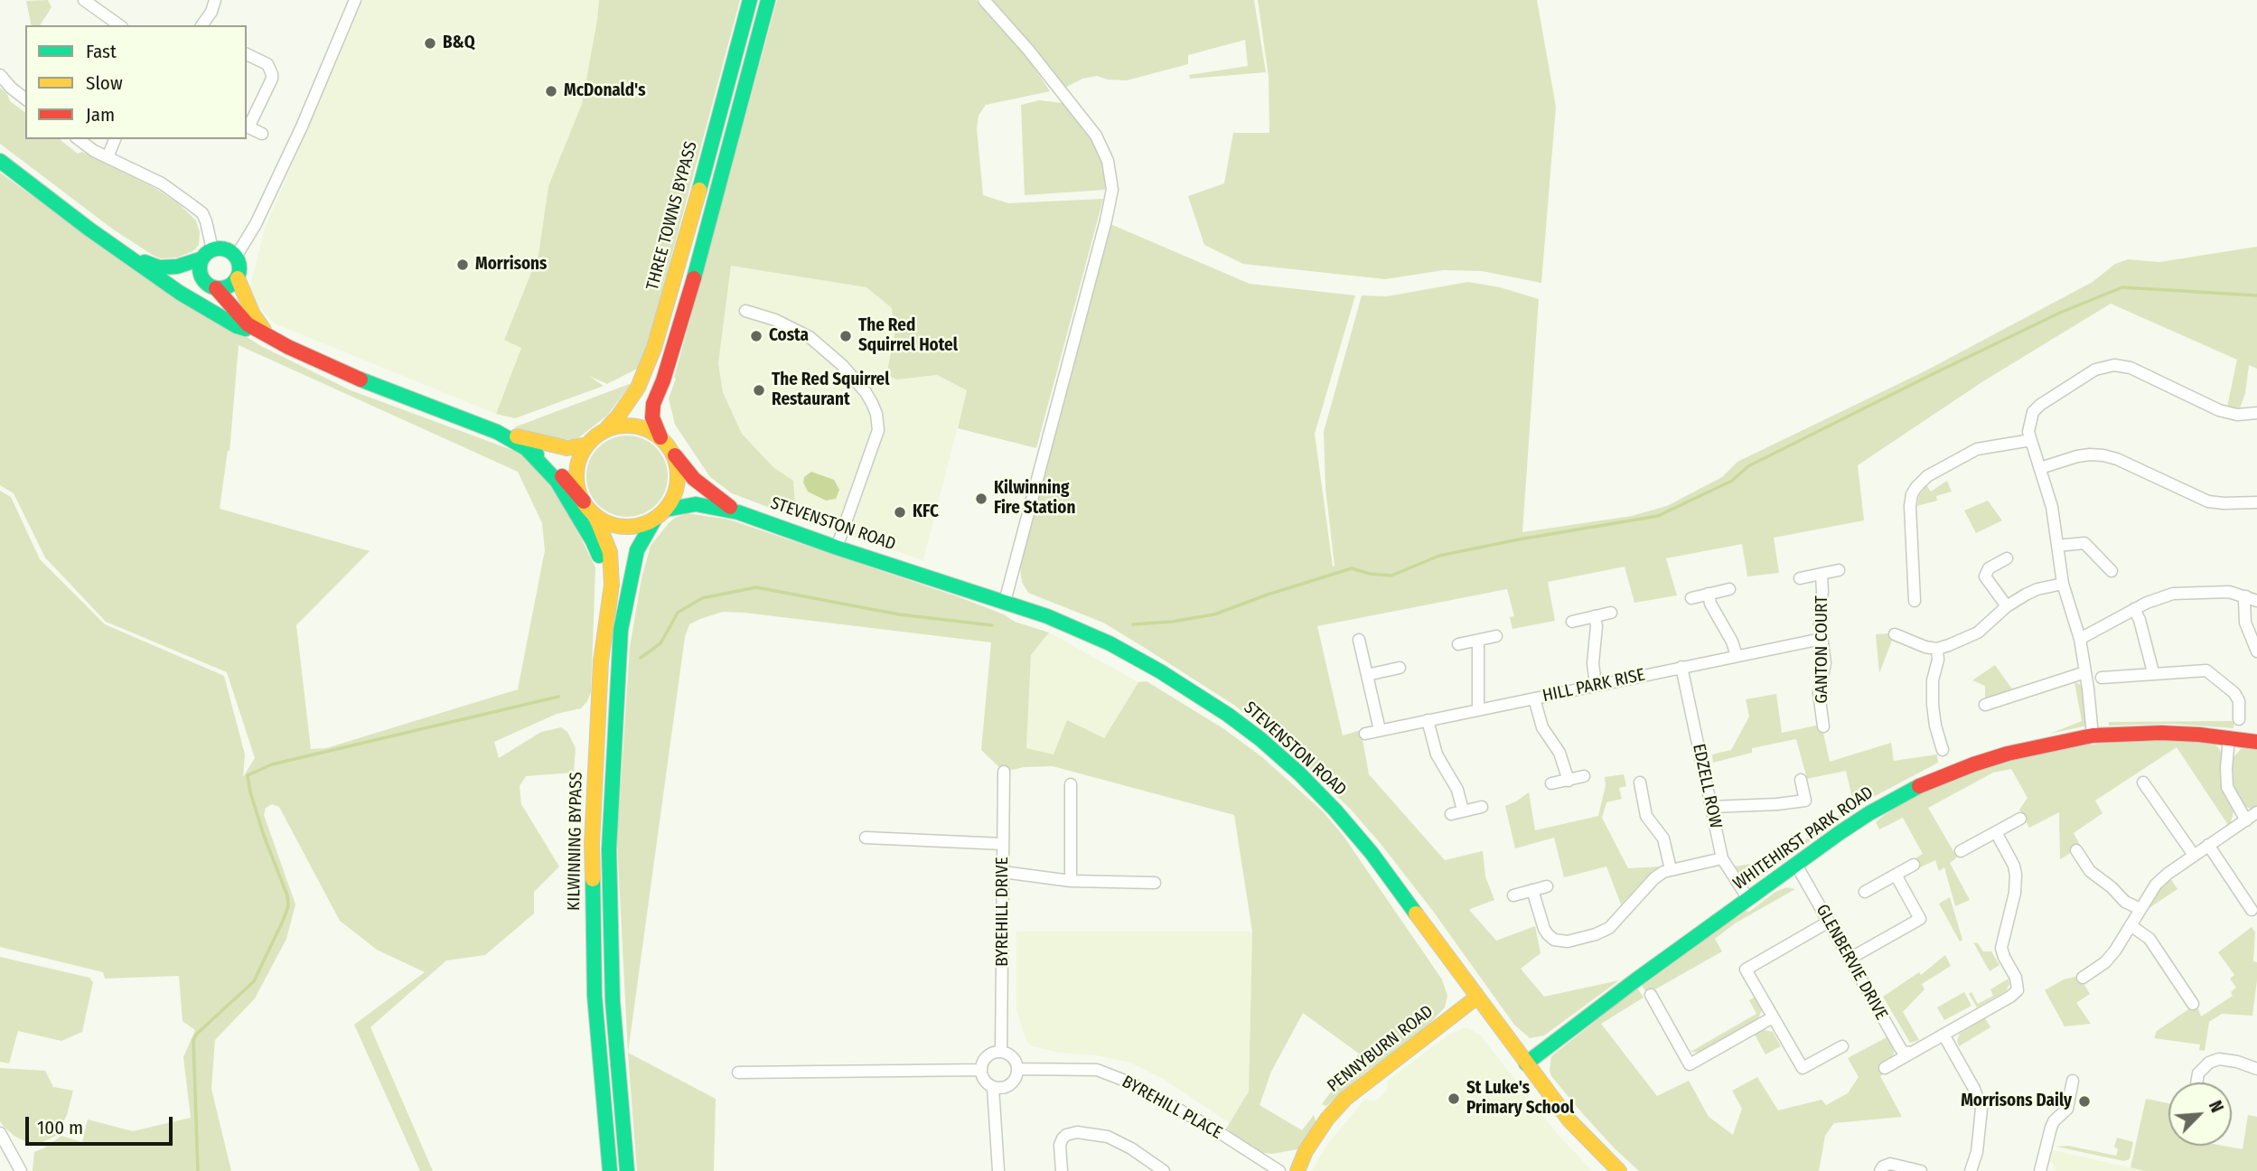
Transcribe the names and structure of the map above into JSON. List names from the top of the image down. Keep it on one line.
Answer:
{"streets":{"main road":["THREE TOWNS BYPASS","STEVENSTON ROAD","WHITEHIRST PARK ROAD","KILWINNING BYPASS","PENNYBURN ROAD"],"street":["GANTON COURT","HILL PARK RISE","EDZELL ROW","BYREHILL DRIVE","GLENBERVIE DRIVE","BYREHILL PLACE"]},"crossings":[["THREE TOWNS BYPASS","KILWINNING BYPASS"],["STEVENSTON ROAD","WHITEHIRST PARK ROAD"],["STEVENSTON ROAD","PENNYBURN ROAD"],["GANTON COURT","HILL PARK RISE"],["HILL PARK RISE","EDZELL ROW"],["EDZELL ROW","WHITEHIRST PARK ROAD"],["WHITEHIRST PARK ROAD","GLENBERVIE DRIVE"],["BYREHILL DRIVE","BYREHILL PLACE"]],"places":["B&Q","McDonald's","Morrisons","Costa","The Red Squirrel Hotel","The Red Squirrel Restaurant","Kilwinning Fire Station","KFC","St Luke's Primary School","Morrisons Daily"],"legend":["Fast","Slow","Jam"],"scale_bar":"100 m","north":"top right"}
